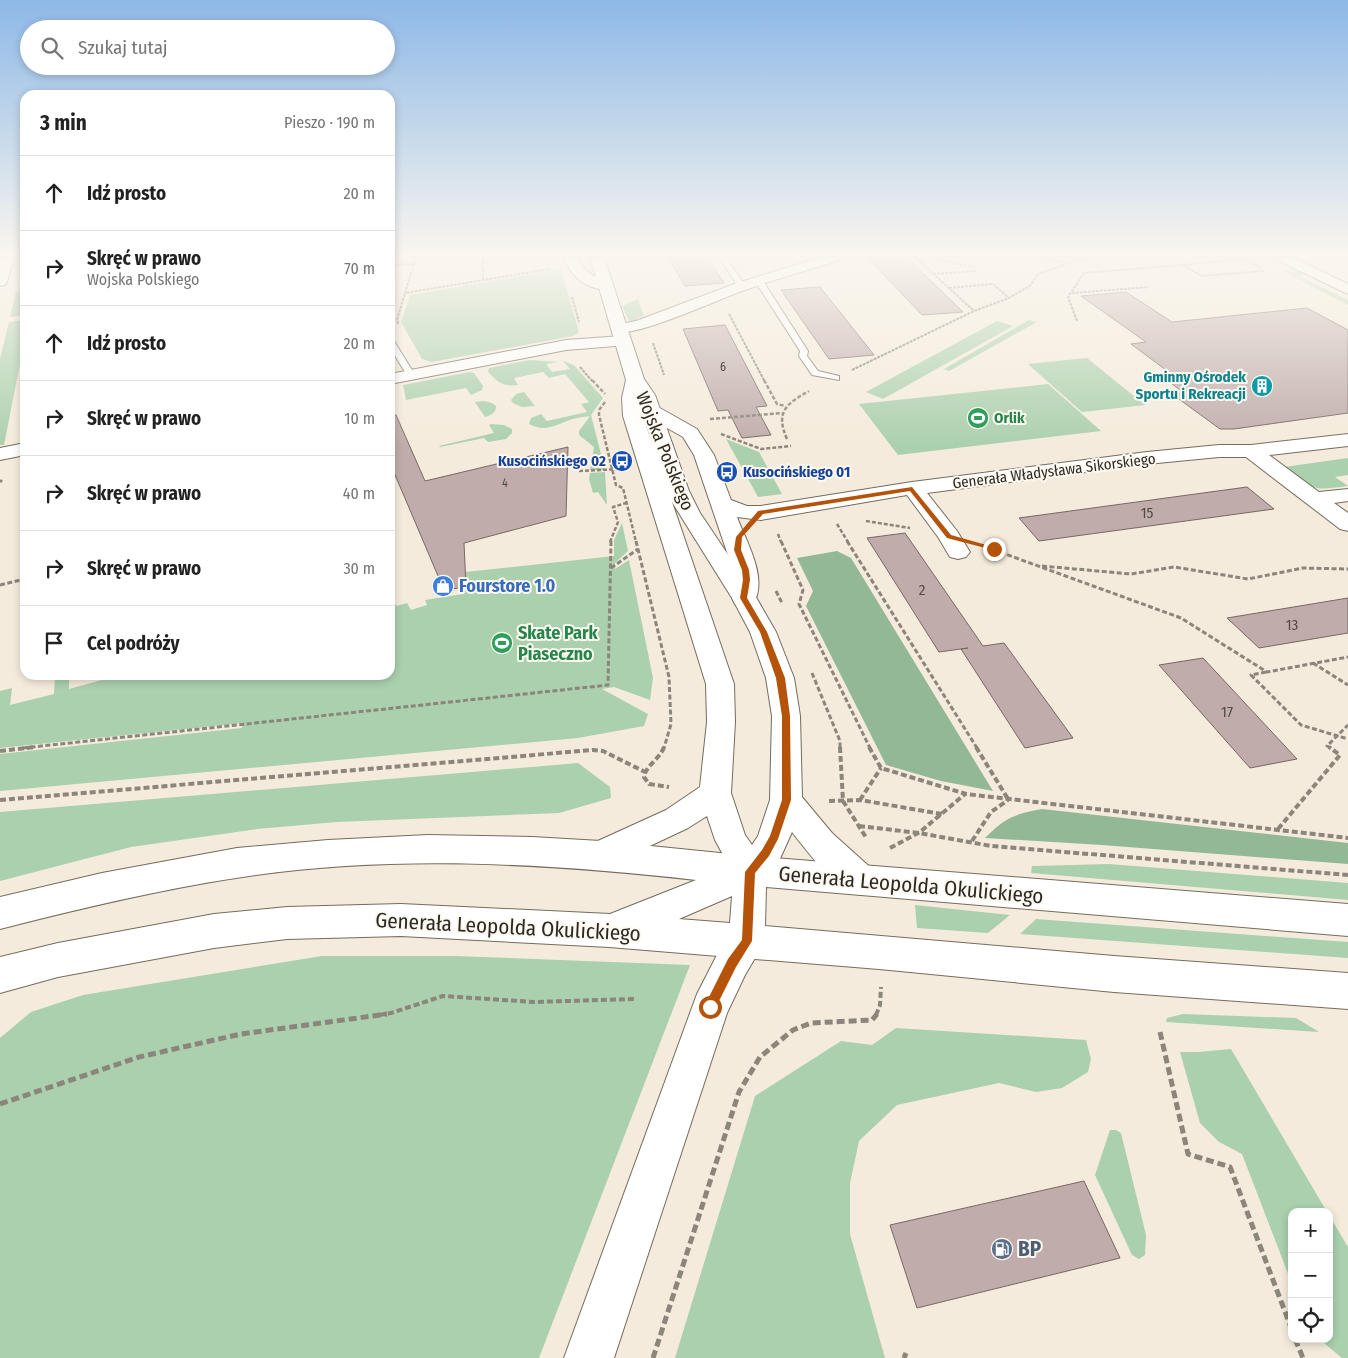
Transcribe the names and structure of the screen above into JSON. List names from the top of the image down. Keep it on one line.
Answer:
{"streets":{"street":["Wojska Polskiego","Generała Władysława Sikorskiego","Generała Leopolda Okulickiego"]},"crossings":[["Wojska Polskiego","Generała Leopolda Okulickiego"]],"places":{"building":["Gminny Ośrodek Sportu i Rekreacji"],"sports":["Orlik","Skate Park Piaseczno"],"bus stop":["Kusocińskiego 02","Kusocińskiego 01"],"shop":["Fourstore 1.0"],"fuel station":["BP"]},"house_numbers":["6","4","15","2","13","17"],"page":{"search":"Szukaj tutaj","heading":["3 min","Pieszo · 190 m"],"list":[["Idź prosto","20 m"],["Skręć w prawo","Wojska Polskiego","70 m"],["Idź prosto","20 m"],["Skręć w prawo","10 m"],["Skręć w prawo","40 m"],["Skręć w prawo","30 m"],"Cel podróży"],"map_buttons":["+","−"]}}
